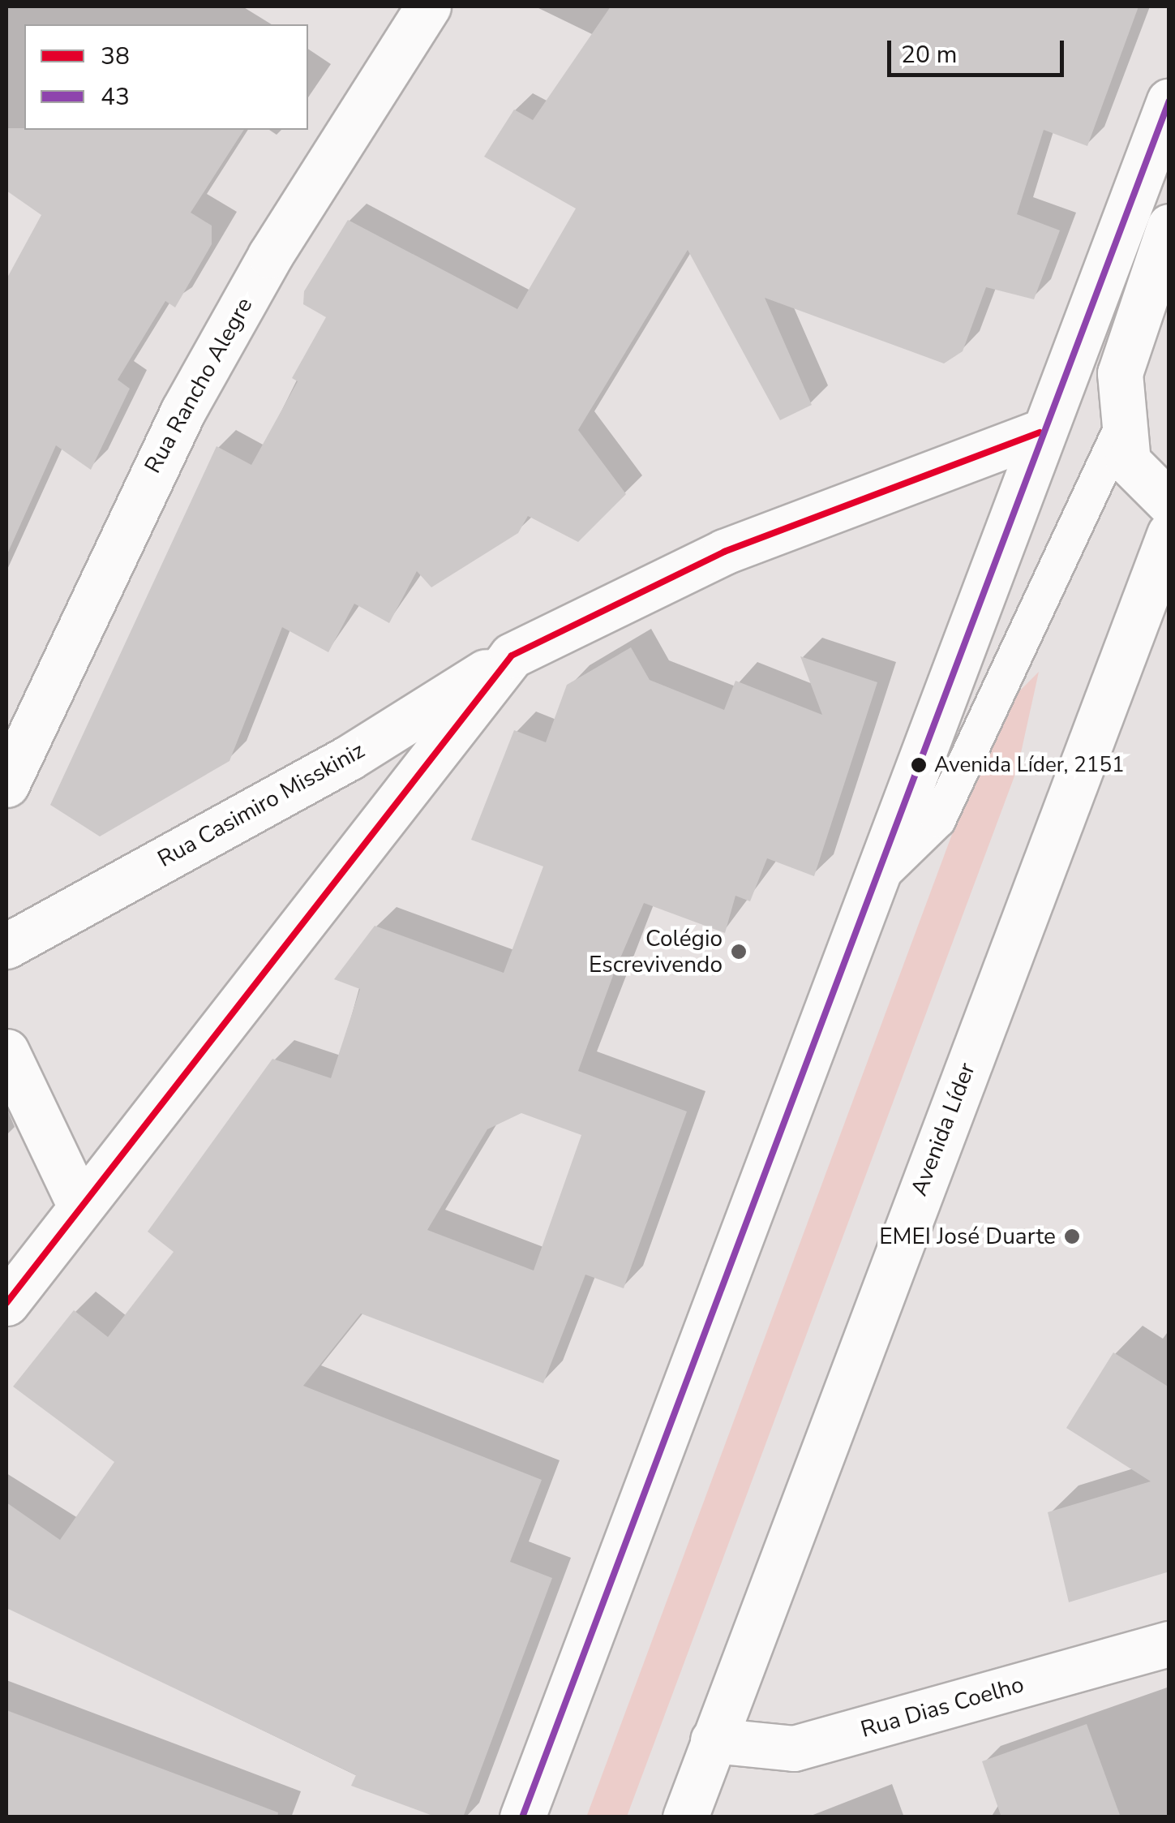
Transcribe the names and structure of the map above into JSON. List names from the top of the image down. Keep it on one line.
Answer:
{"streets":{"main road":["Rua Rancho Alegre","Rua Casimiro Misskiniz","Avenida Líder","Rua Dias Coelho"]},"crossings":[["Avenida Líder","Rua Dias Coelho"]],"places":["Avenida Líder, 2151","Colégio Escrevivendo","EMEI José Duarte"],"lines":["transit line 43","transit line 38"],"legend":["38","43"],"scale_bar":"20 m"}
